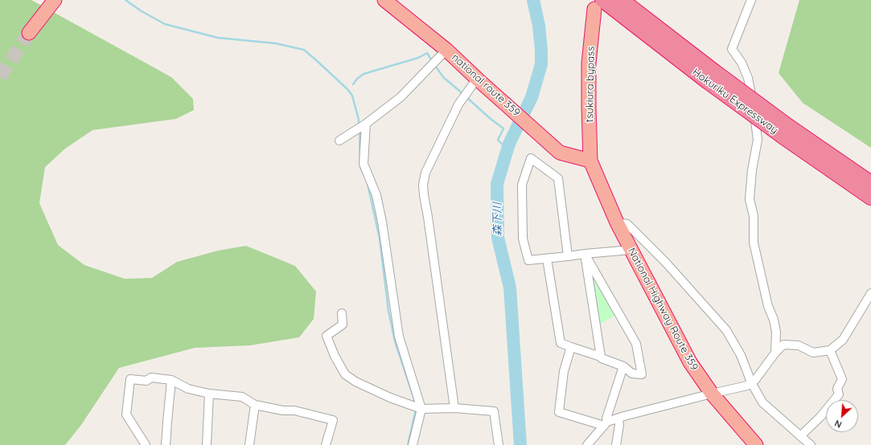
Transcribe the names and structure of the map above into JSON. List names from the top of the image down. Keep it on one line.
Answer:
{"streets":{"highway":["tsukiura bypass","national route 359","Hokuriku Expressway","National Highway Route 359"]},"crossings":[["tsukiura bypass","national route 359"],["tsukiura bypass","Hokuriku Expressway"],["tsukiura bypass","National Highway Route 359"],["national route 359","National Highway Route 359"]],"water":["森下川"],"north":"bottom left"}
